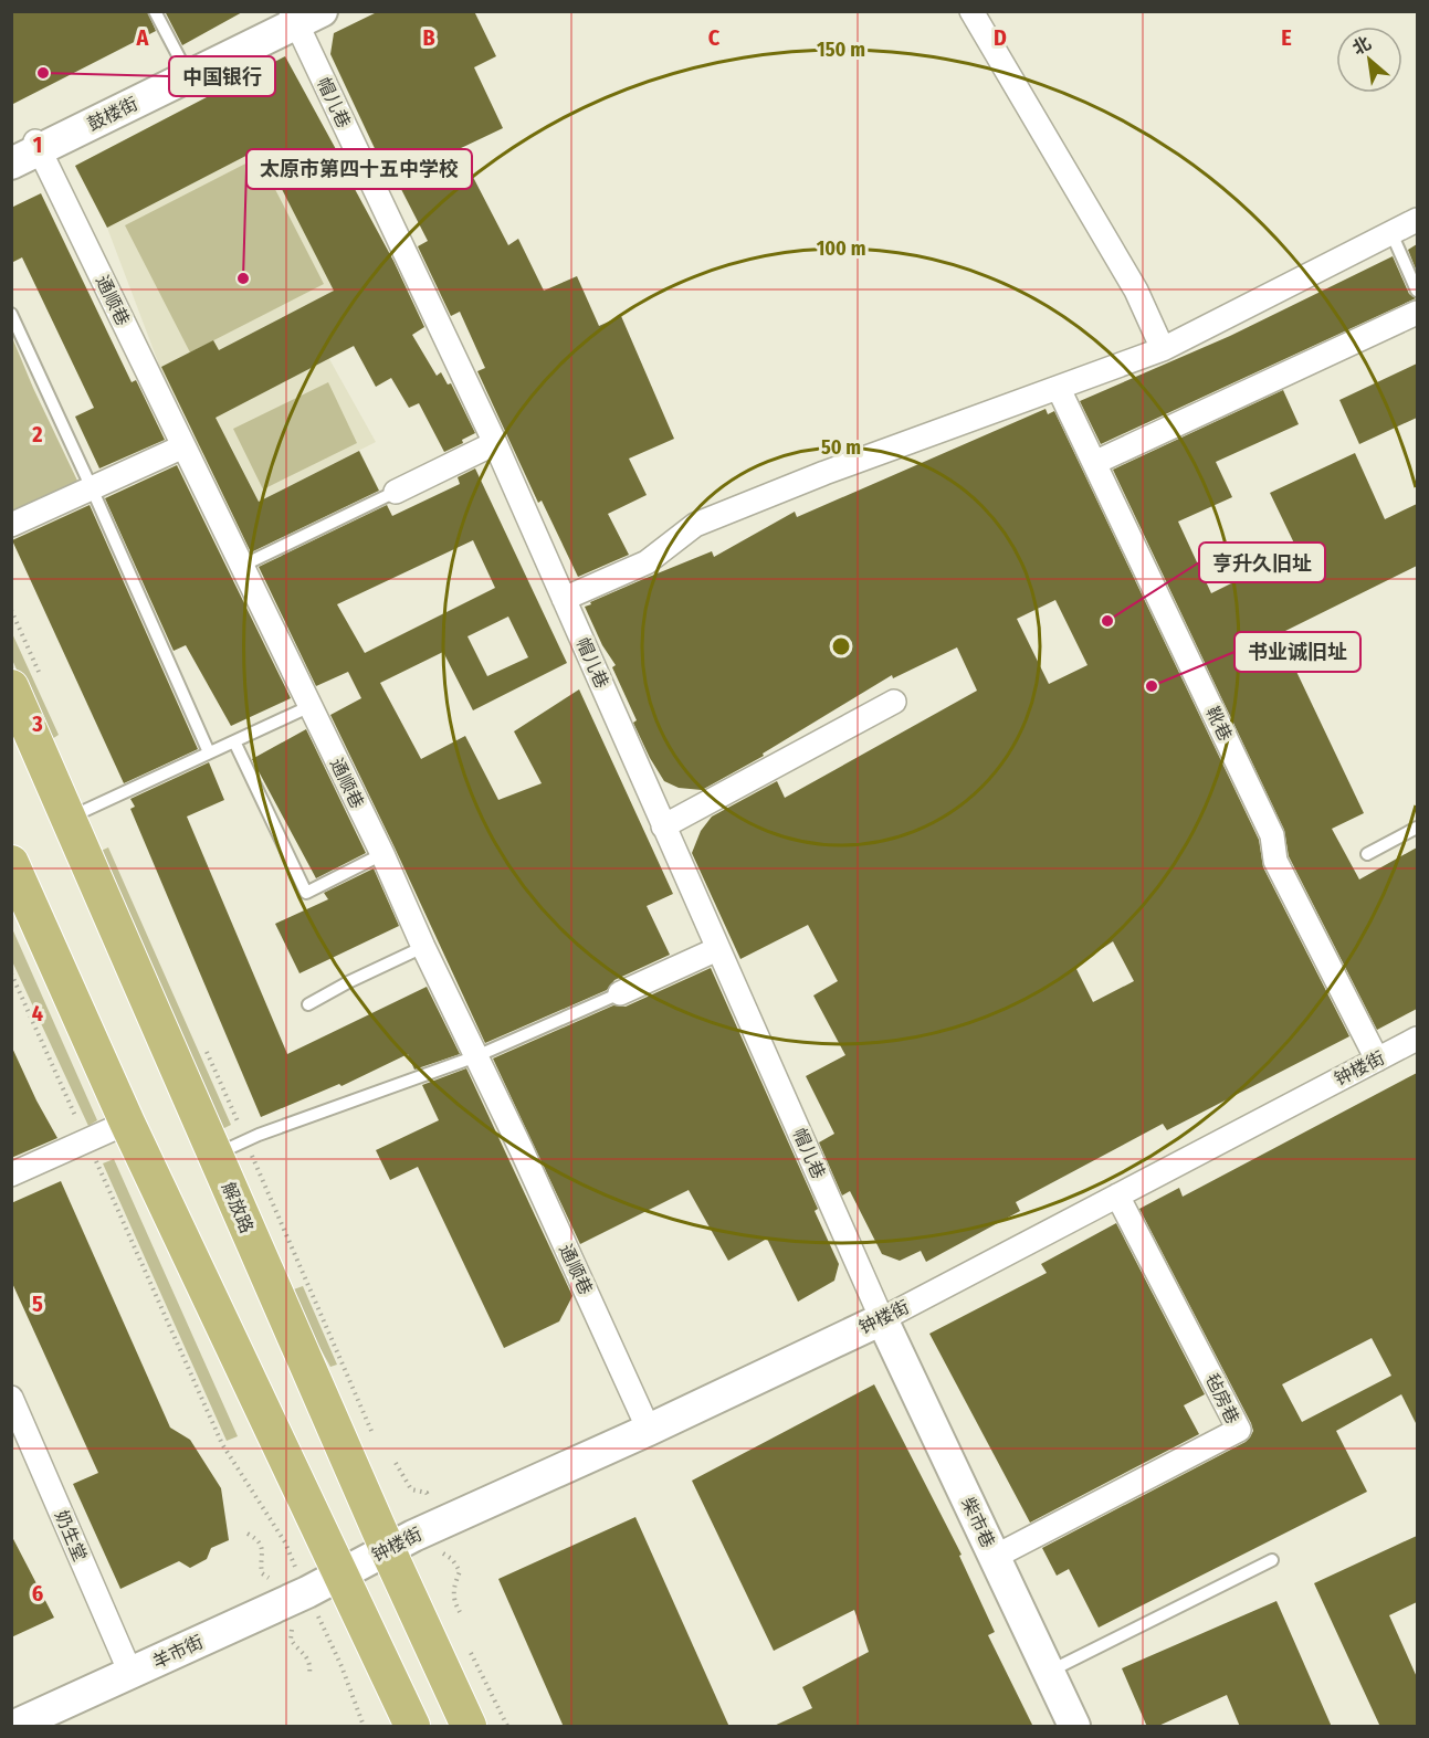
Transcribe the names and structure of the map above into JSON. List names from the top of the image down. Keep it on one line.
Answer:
{"streets":{"main road":["解放路"],"street":["帽儿巷","鼓楼街","通顺巷","靴巷","钟楼街","毡房巷","柴市巷","奶生堂","羊市街"]},"crossings":[["帽儿巷","鼓楼街"],["帽儿巷","钟楼街"],["帽儿巷","柴市巷"],["鼓楼街","通顺巷"],["通顺巷","钟楼街"],["靴巷","钟楼街"],["钟楼街","解放路"],["钟楼街","毡房巷"],["钟楼街","柴市巷"],["钟楼街","羊市街"],["毡房巷","柴市巷"],["奶生堂","羊市街"]],"places":["中国银行","太原市第四十五中学校","亨升久旧址","书业诚旧址"],"north":"top left","grid":{"columns":["A","B","C","D","E"],"rows":["1","2","3","4","5","6"]},"rings":["150 m","100 m","50 m"]}
